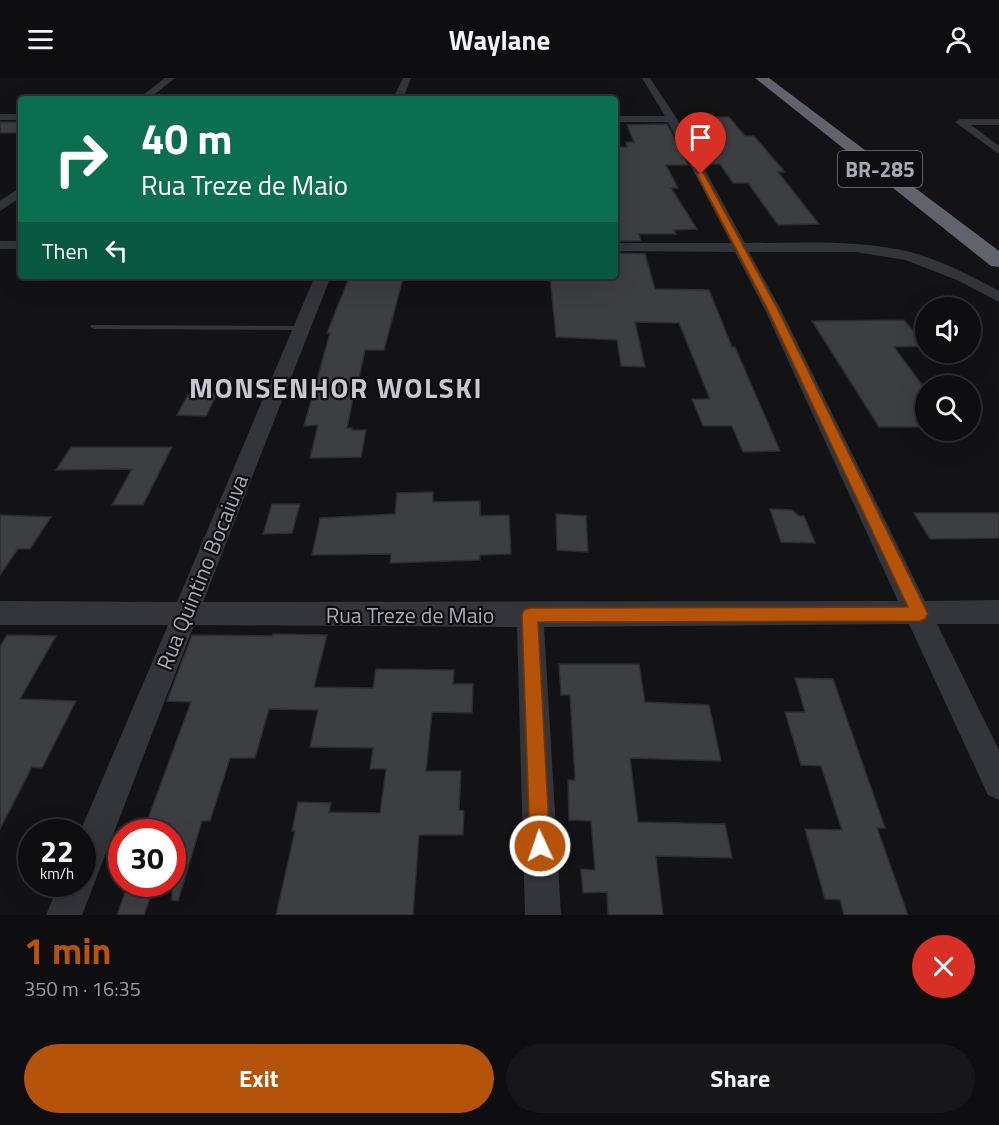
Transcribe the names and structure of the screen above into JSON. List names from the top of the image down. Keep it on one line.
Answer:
{"streets":{"highway":["BR-285"],"street":["Rua Quintino Bocaiuva","Rua Treze de Maio"]},"crossings":[["Rua Quintino Bocaiuva","Rua Treze de Maio"]],"districts":["MONSENHOR WOLSKI"],"page":{"header":"Waylane","turn":["40 m","Rua Treze de Maio"],"then":"Then","speed":"22 km/h","limit":"30","heading":["1 min","350 m · 16:35"],"buttons":["Exit","Share"]}}
